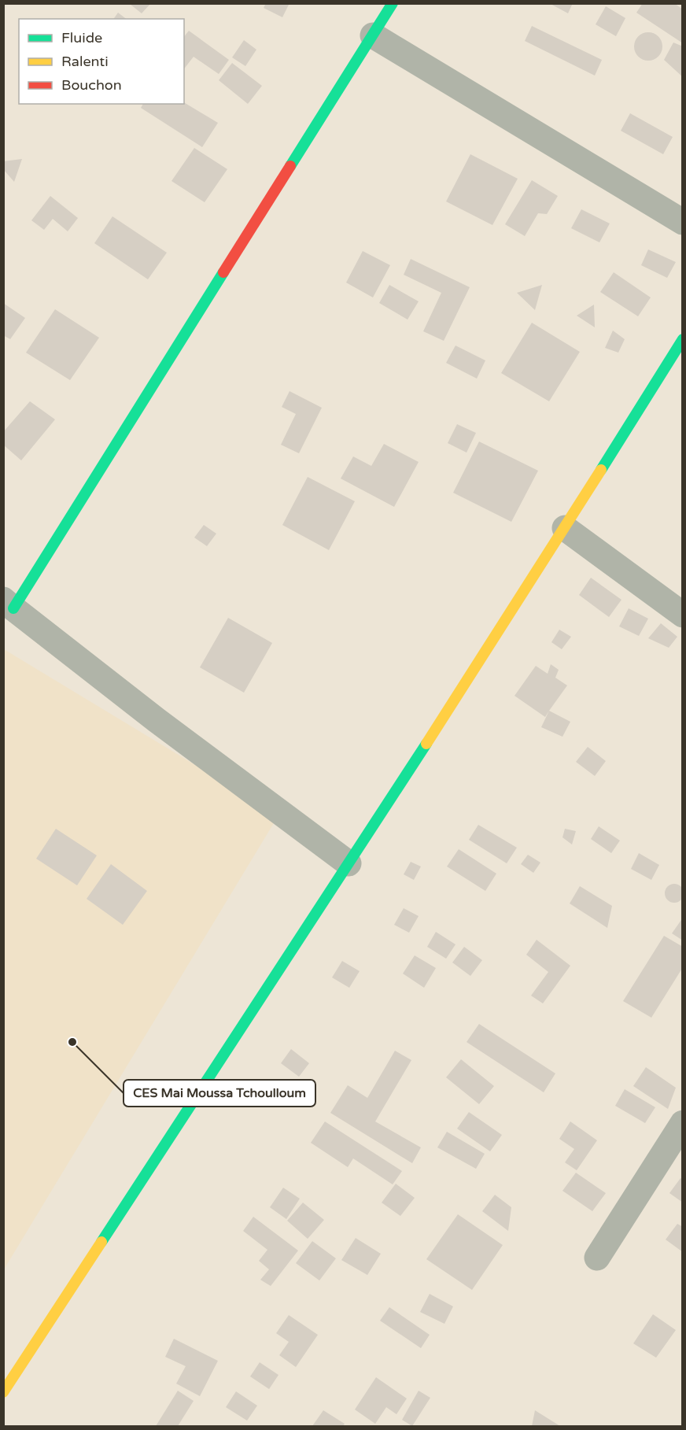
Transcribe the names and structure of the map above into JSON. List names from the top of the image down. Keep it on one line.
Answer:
{"places":["CES Mai Moussa Tchoulloum"],"legend":["Fluide","Ralenti","Bouchon"]}
